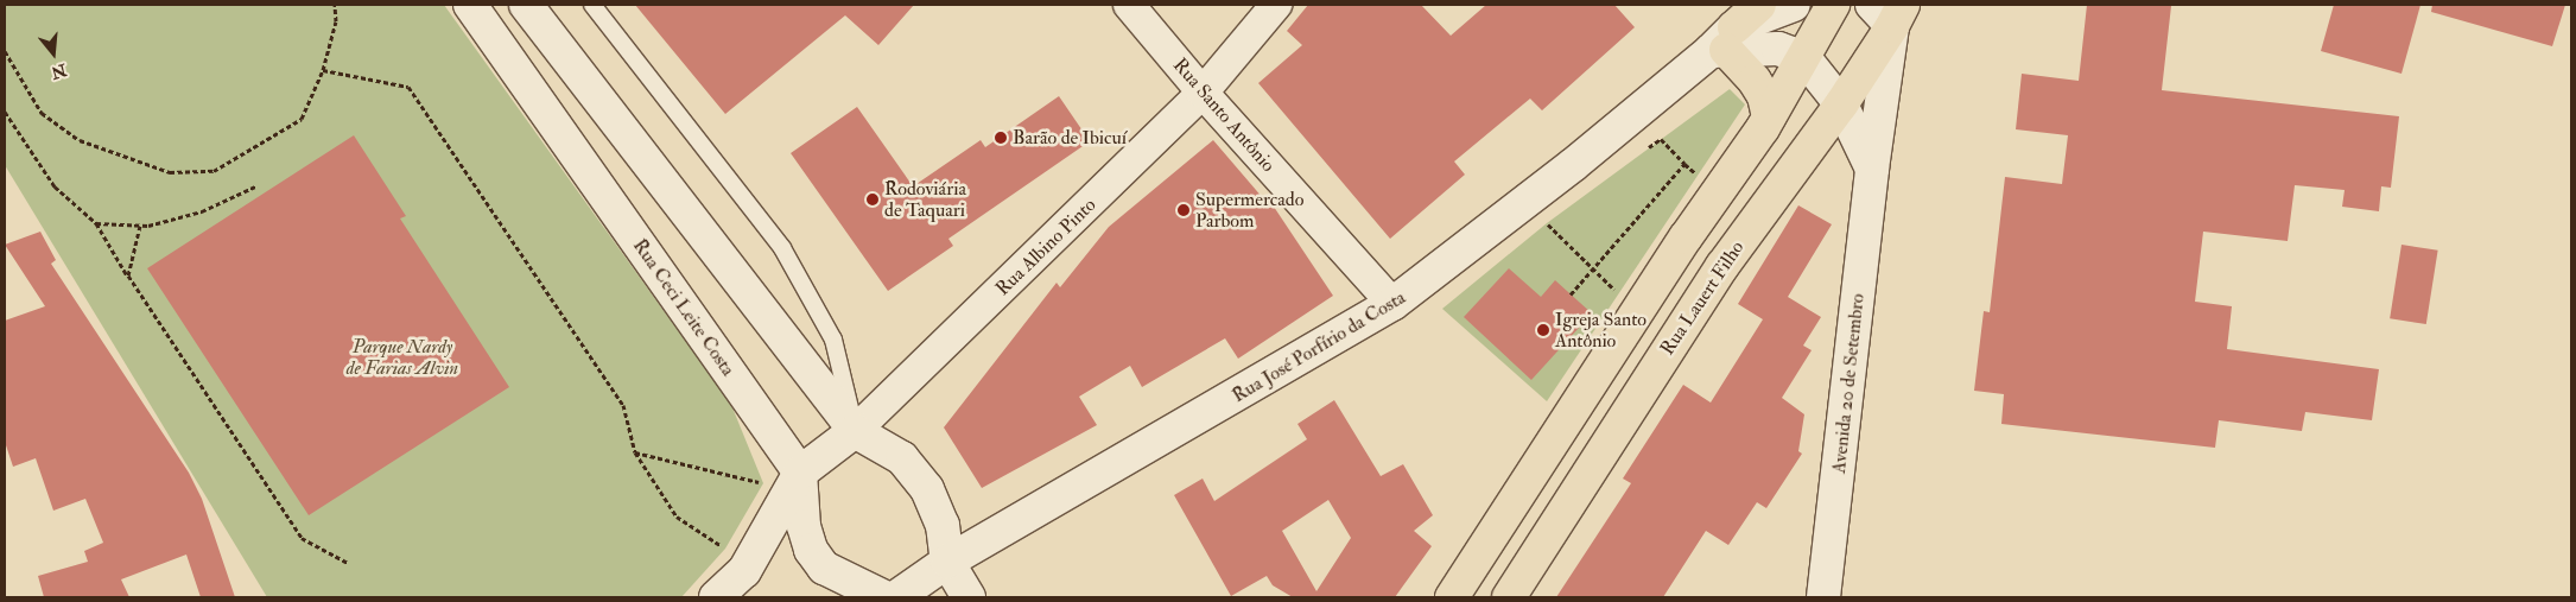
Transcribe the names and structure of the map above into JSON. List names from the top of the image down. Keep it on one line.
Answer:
{"streets":{"main road":["Rua Lauert Filho"],"street":["Rua Santo Antônio","Rua Albino Pinto","Rua Ceci Leite Costa","Rua José Porfírio da Costa","Avenida 20 de Setembro"]},"crossings":[["Rua Santo Antônio","Rua Albino Pinto"],["Rua Santo Antônio","Rua José Porfírio da Costa"],["Rua Albino Pinto","Rua Ceci Leite Costa"],["Rua Lauert Filho","Avenida 20 de Setembro"]],"parks":["Parque Nardy de Farias Alvin"],"places":["Barão de Ibicuí","Rodoviária de Taquari","Supermercado Parbom","Igreja Santo Antônio"],"north":"bottom"}
